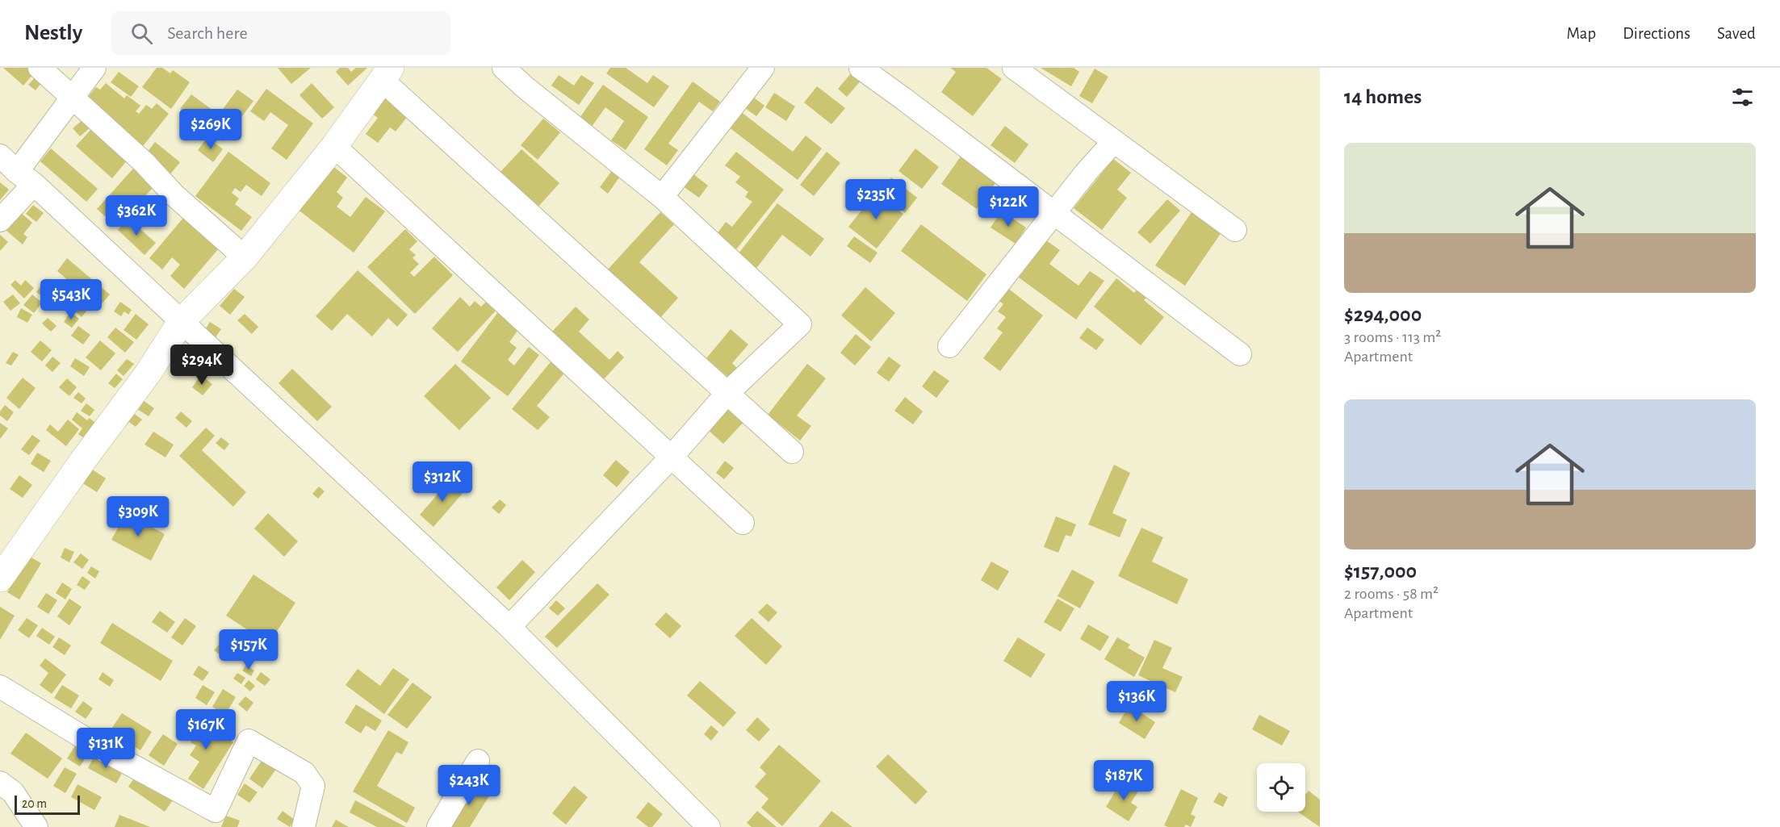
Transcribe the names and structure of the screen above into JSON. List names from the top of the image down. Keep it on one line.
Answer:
{"scale_bar":"20 m","page":{"header":"Nestly","search":"Search here","nav":["Map","Directions","Saved"],"heading":"14 homes","price":["$269K","$235K","$122K","$362K","$543K","$294K","$312K","$309K","$157K","$136K","$167K","$131K","$187K","$243K"],"list":[{"name":"$294,000","note":"3 rooms · 113 m² · Apartment"},{"name":"$157,000","note":"2 rooms · 58 m² · Apartment"}],"scale":"20 m"}}
